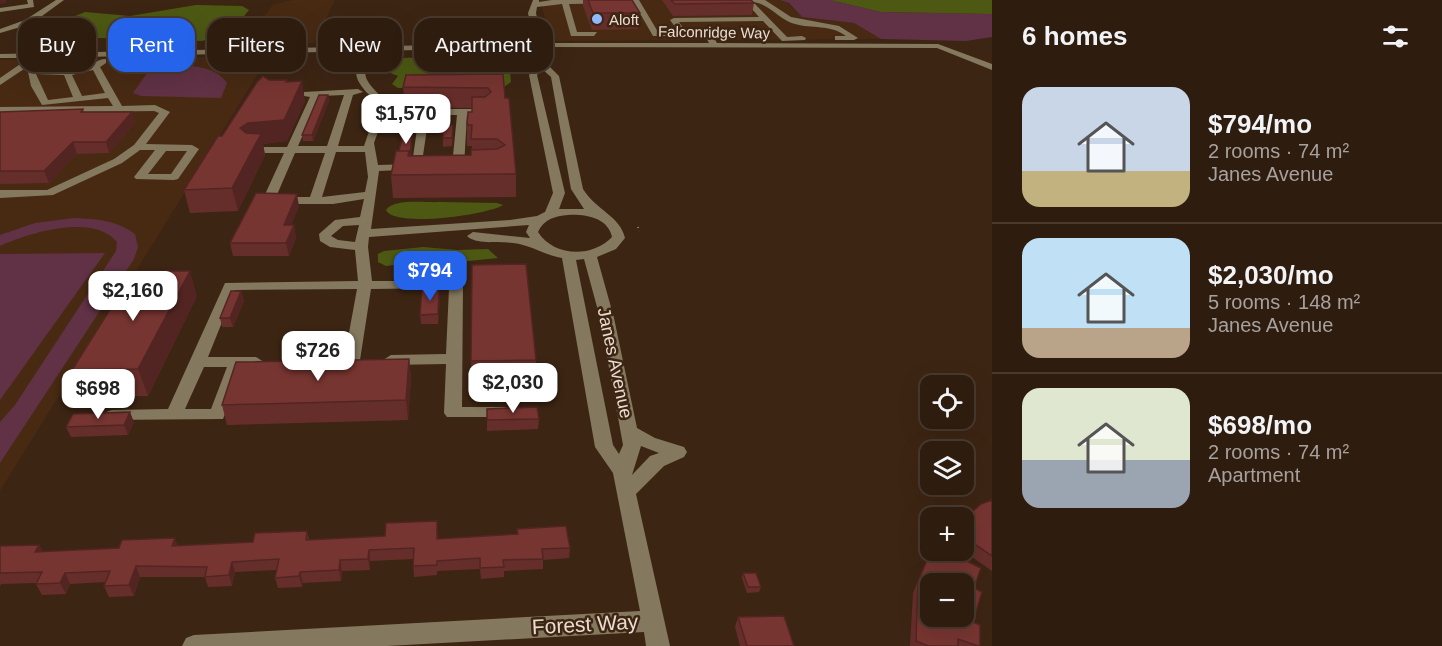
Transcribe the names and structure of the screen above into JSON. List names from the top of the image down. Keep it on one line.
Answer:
{"streets":{"street":["Falconridge Way","Janes Avenue","Forest Way"]},"crossings":[["Janes Avenue","Forest Way"]],"places":["Aloft"],"page":{"heading":"6 homes","chip":["Buy","Rent","Filters","New","Apartment"],"list":[{"name":"$794/mo","note":"2 rooms · 74 m² · Janes Avenue"},{"name":"$2,030/mo","note":"5 rooms · 148 m² · Janes Avenue"},{"name":"$698/mo","note":"2 rooms · 74 m² · Apartment"}],"price":["$1,570","$794","$2,160","$726","$2,030","$698"],"map_buttons":["+","−"]}}
